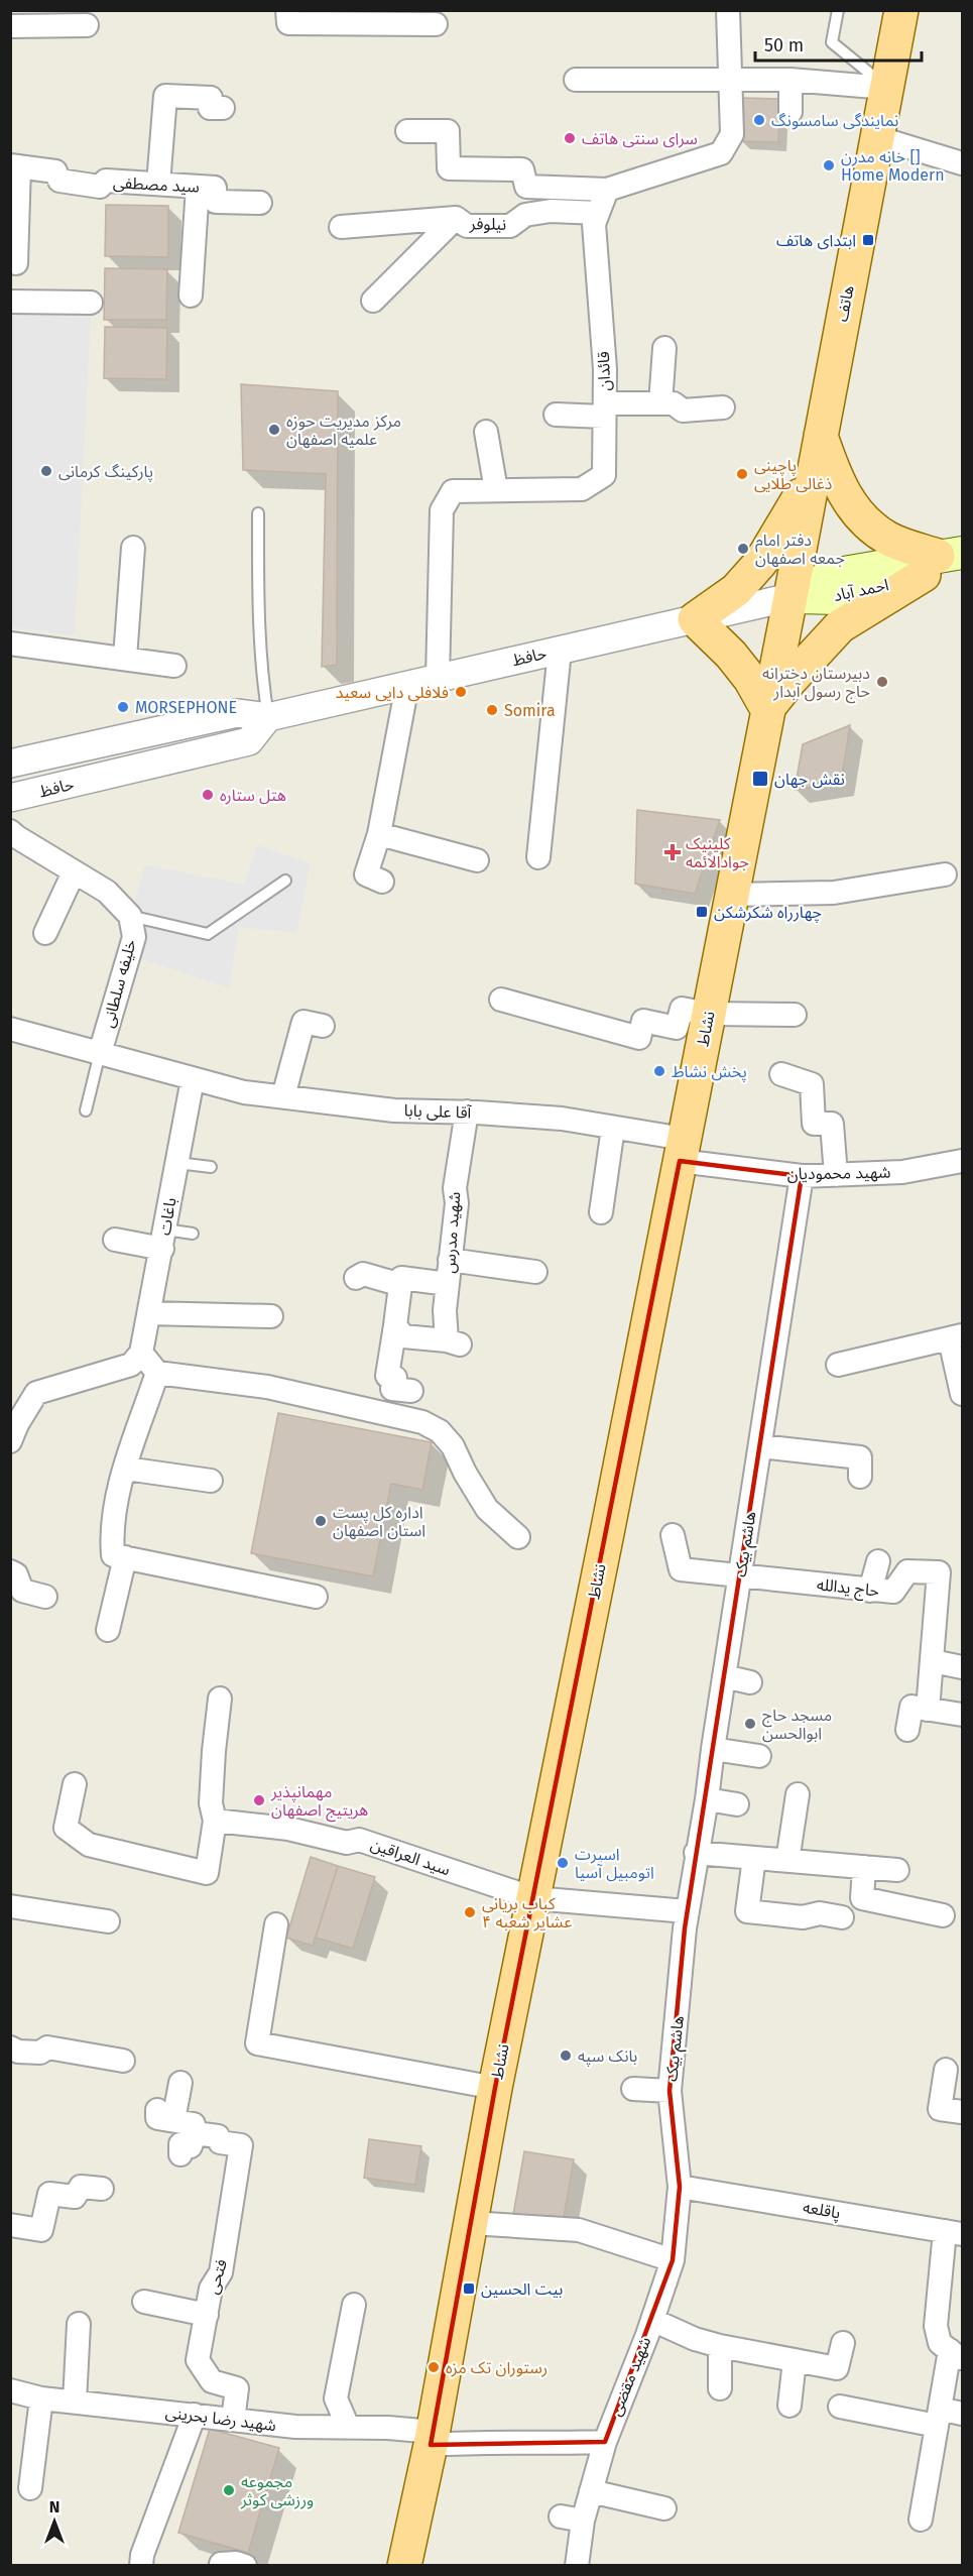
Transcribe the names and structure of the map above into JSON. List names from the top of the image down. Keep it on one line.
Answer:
{"streets":{"main road":["هاتف","احمد آباد","نشاط"],"street":["سید مصطفی","نیلوفر","قائدان","حافظ","خلیفه سلطانی","آقا علی بابا","شهید محمودیان","باغات","شهید مدرس","هاشم بیک","حاج یدالله","سید العراقین","پاقلعه","فتحی","شهید مقضی","شهید رضا بحرینی"]},"crossings":[["نیلوفر","قائدان"],["هاتف","احمد آباد"],["هاتف","حافظ"],["هاتف","نشاط"],["قائدان","حافظ"],["احمد آباد","حافظ"],["احمد آباد","نشاط"],["حافظ","نشاط"],["نشاط","آقا علی بابا"],["نشاط","شهید محمودیان"],["نشاط","سید العراقین"],["نشاط","شهید رضا بحرینی"],["آقا علی بابا","شهید محمودیان"],["آقا علی بابا","باغات"],["آقا علی بابا","شهید مدرس"],["شهید محمودیان","هاشم بیک"],["هاشم بیک","حاج یدالله"],["هاشم بیک","پاقلعه"],["هاشم بیک","شهید مقضی"],["پاقلعه","شهید مقضی"],["فتحی","شهید رضا بحرینی"],["شهید مقضی","شهید رضا بحرینی"]],"places":{"other":["نمایندگی سامسونگ","سرای سنتی هاتف","خانه مدرن [] Home Modern","مرکز مدیریت حوزه علمیه اصفهان","پارکینگ کرمانی","پاچینی ذغالی طلایی","دفتر امام جمعه اصفهان","دبیرستان دخترانه حاج رسول آبدار","فلافلی دایی سعید","MORSEPHONE","Somira","هتل ستاره","پخش نشاط","اداره کل پست استان اصفهان","مسجد حاج ابوالحسن","مهمانپذیر هریتیج اصفهان","اسپرت اتومبیل آسیا","کباب بریانی عشایر شعبه ۴","بانک سپه","رستوران تک مزه","مجموعه ورزشی کوثر"],"transit":["ابتدای هاتف","نقش جهان","چهارراه شکرشکن","بیت الحسین"],"health":["کلینیک جوادالائمه"]},"scale_bar":"50 m","north":"top"}
